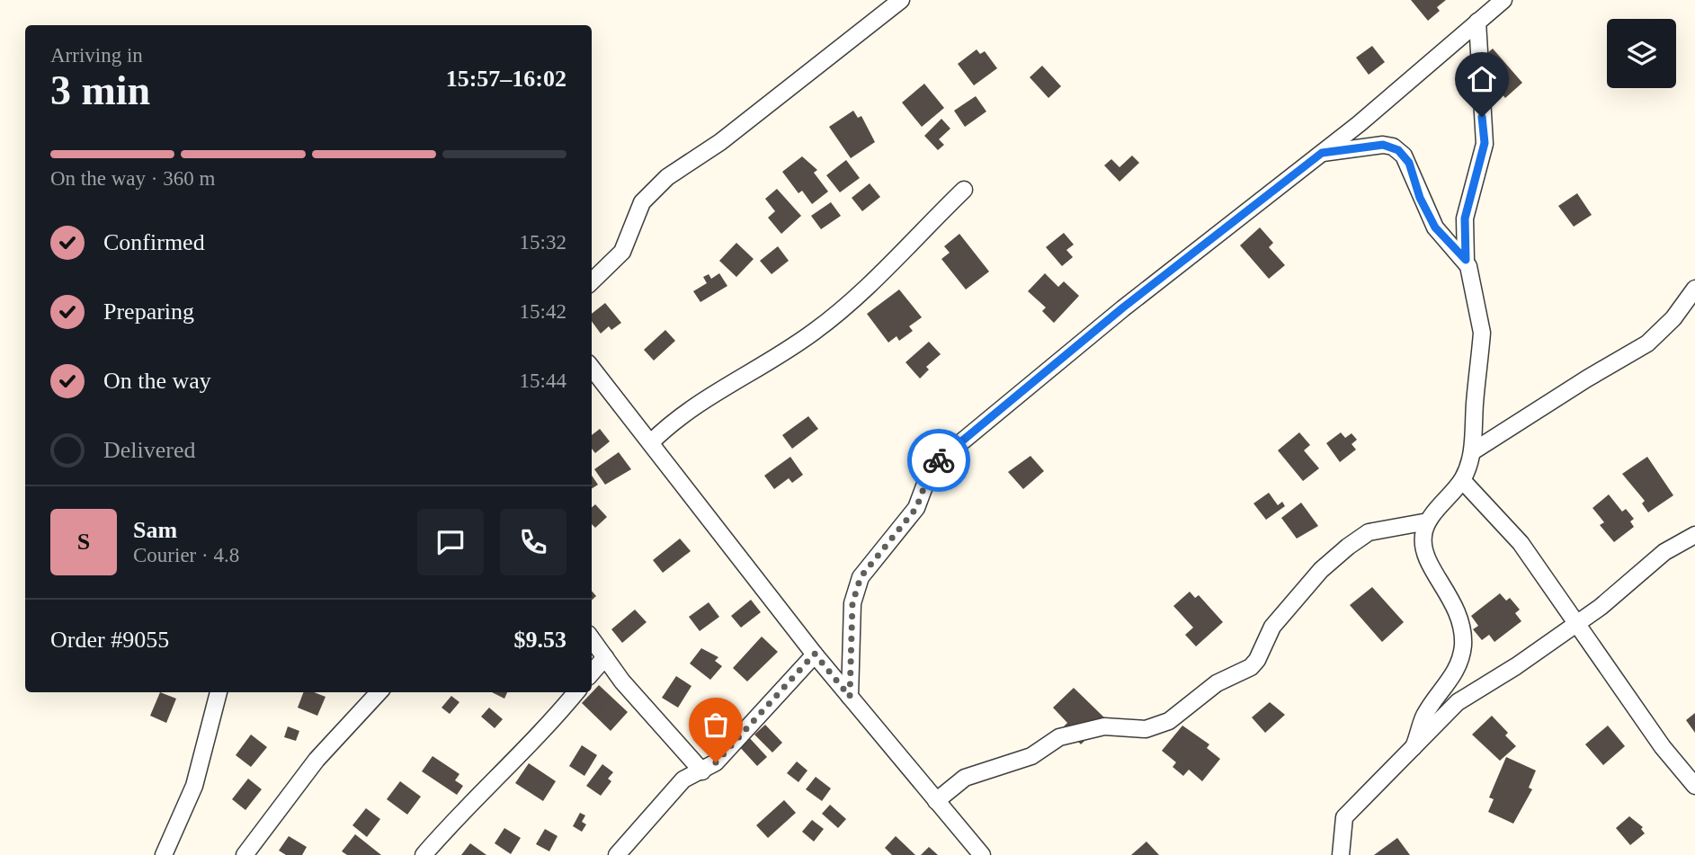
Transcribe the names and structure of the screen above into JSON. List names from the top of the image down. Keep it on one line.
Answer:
{"page":{"heading":["3 min","Arriving in","15:57–16:02"],"panel":["Sam","Courier · 4.8","Order #9055","$9.53"],"bar":"On the way · 360 m","list":[["Confirmed","15:32"],["Preparing","15:42"],["On the way","15:44"],"Delivered"],"round":"S"}}
